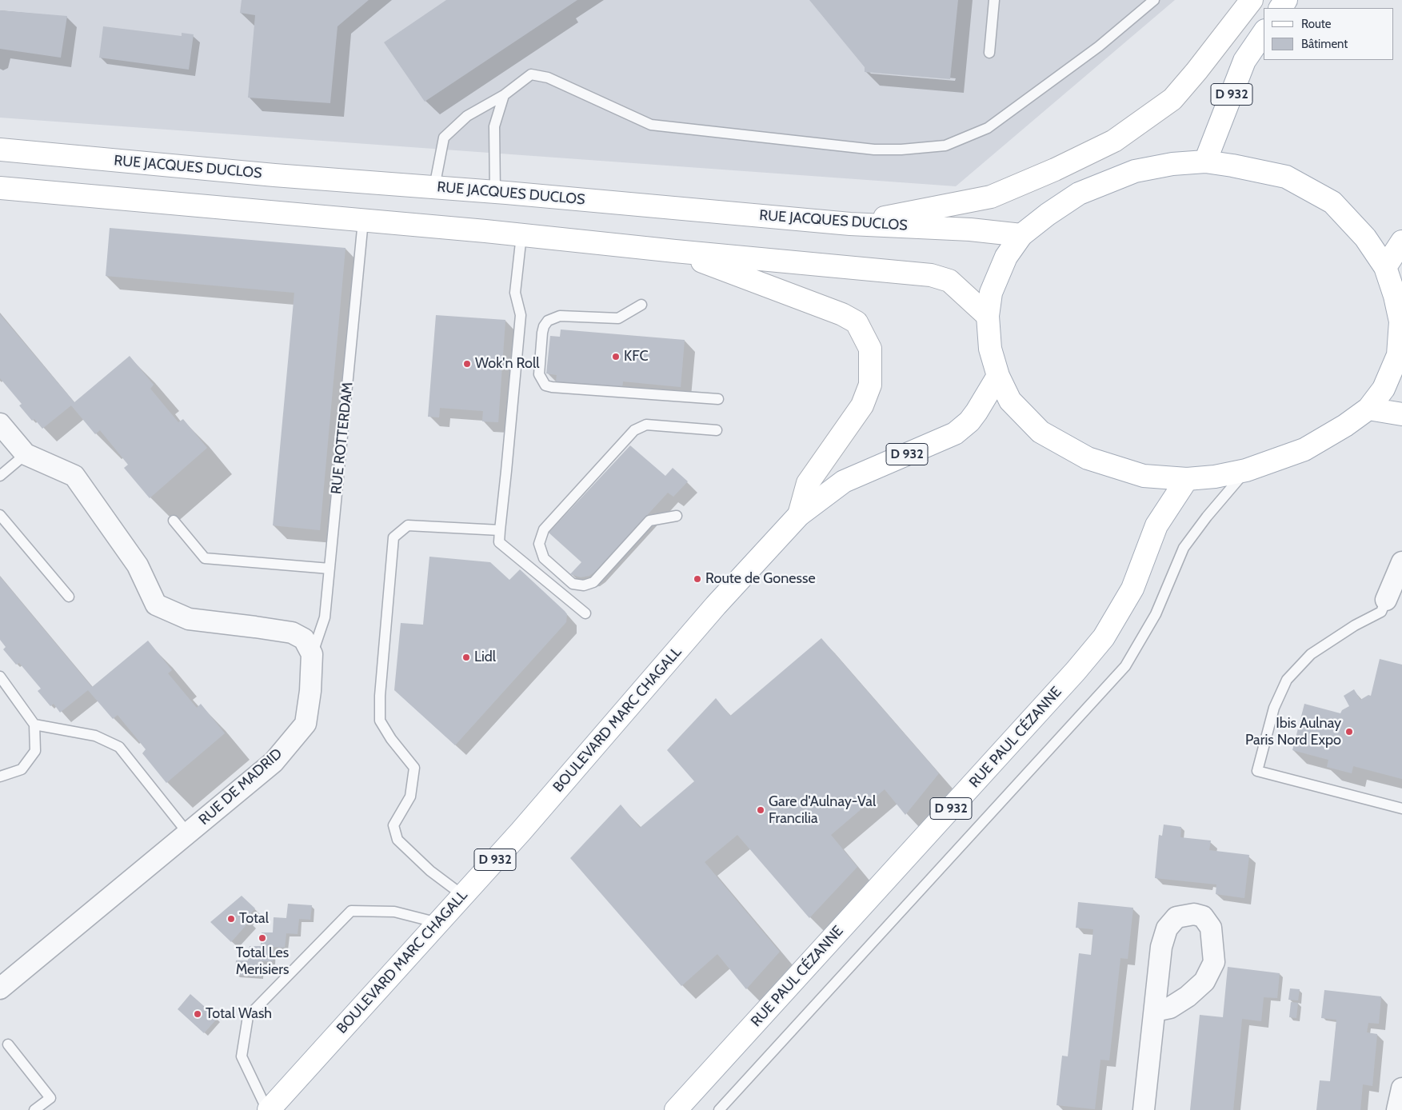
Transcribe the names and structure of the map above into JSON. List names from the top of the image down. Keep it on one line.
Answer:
{"streets":{"main road":["D 932","RUE JACQUES DUCLOS","BOULEVARD MARC CHAGALL","RUE PAUL CÉZANNE"],"street":["RUE DE MADRID"],"lane":["RUE ROTTERDAM"]},"crossings":[["RUE ROTTERDAM","RUE DE MADRID"]],"places":["KFC","Wok'n Roll","Route de Gonesse","Lidl","Ibis Aulnay Paris Nord Expo","Gare d'Aulnay-Val Francilia","Total","Total Les Merisiers","Total Wash"],"legend":["Route","Bâtiment"]}
